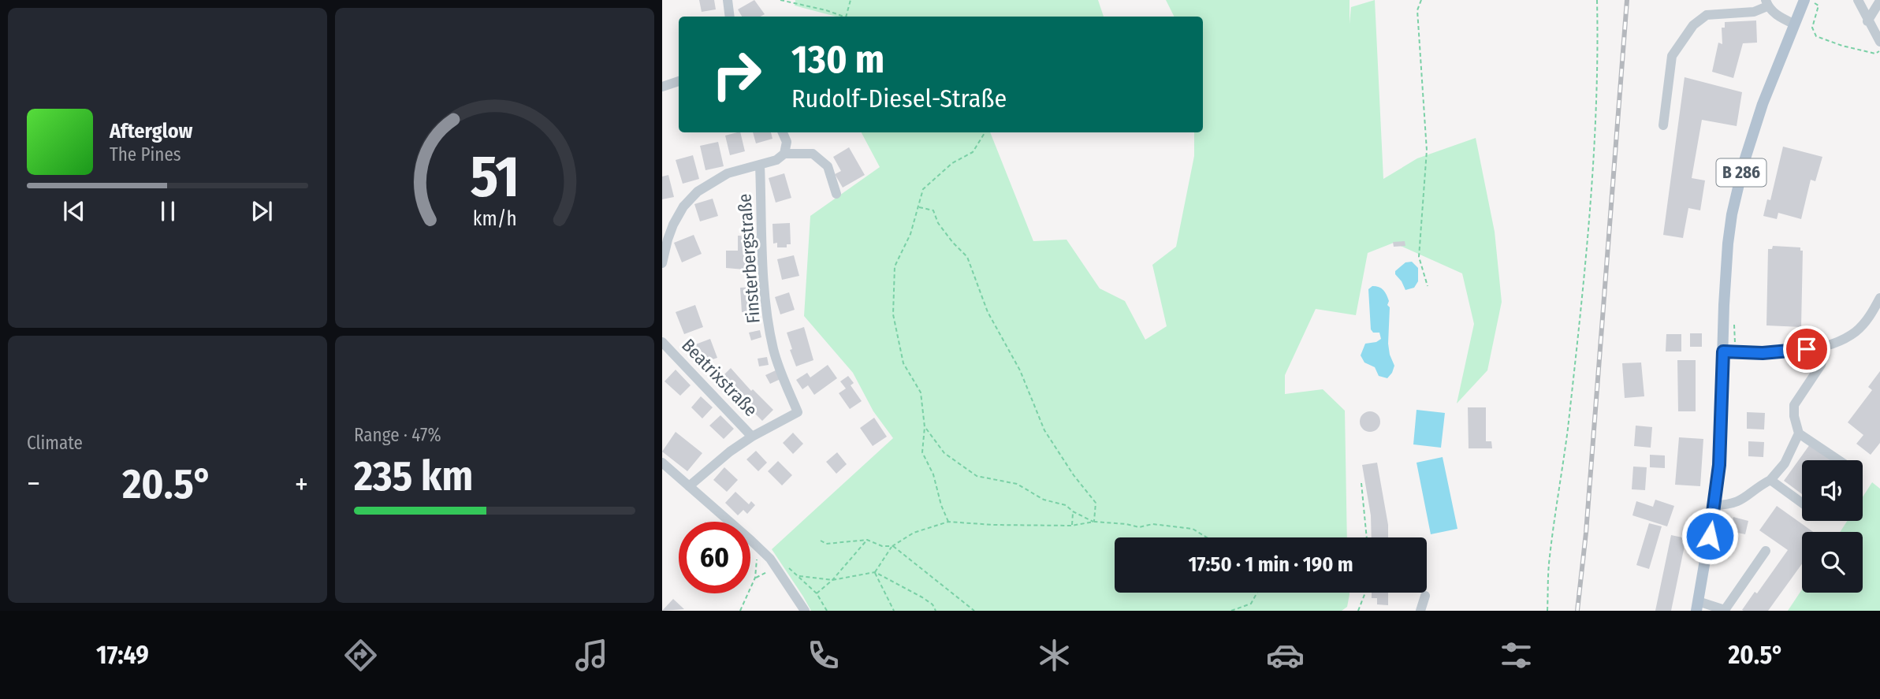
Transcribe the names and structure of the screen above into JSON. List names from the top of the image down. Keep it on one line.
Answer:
{"streets":{"main road":["B 286"],"street":["Finsterbergstraße","Beatrixstraße"]},"crossings":[["Finsterbergstraße","Beatrixstraße"]],"page":{"turn":["130 m","Rudolf-Diesel-Straße"],"song":["Afterglow","The Pines"],"tile":["Climate",["Range · 47%","235 km"]],"heat":["−","20.5°","+"],"limit":"60","trip":"17:50 · 1 min · 190 m","tabs":["17:49","20.5°"],"gauge":["51","km/h"]}}
